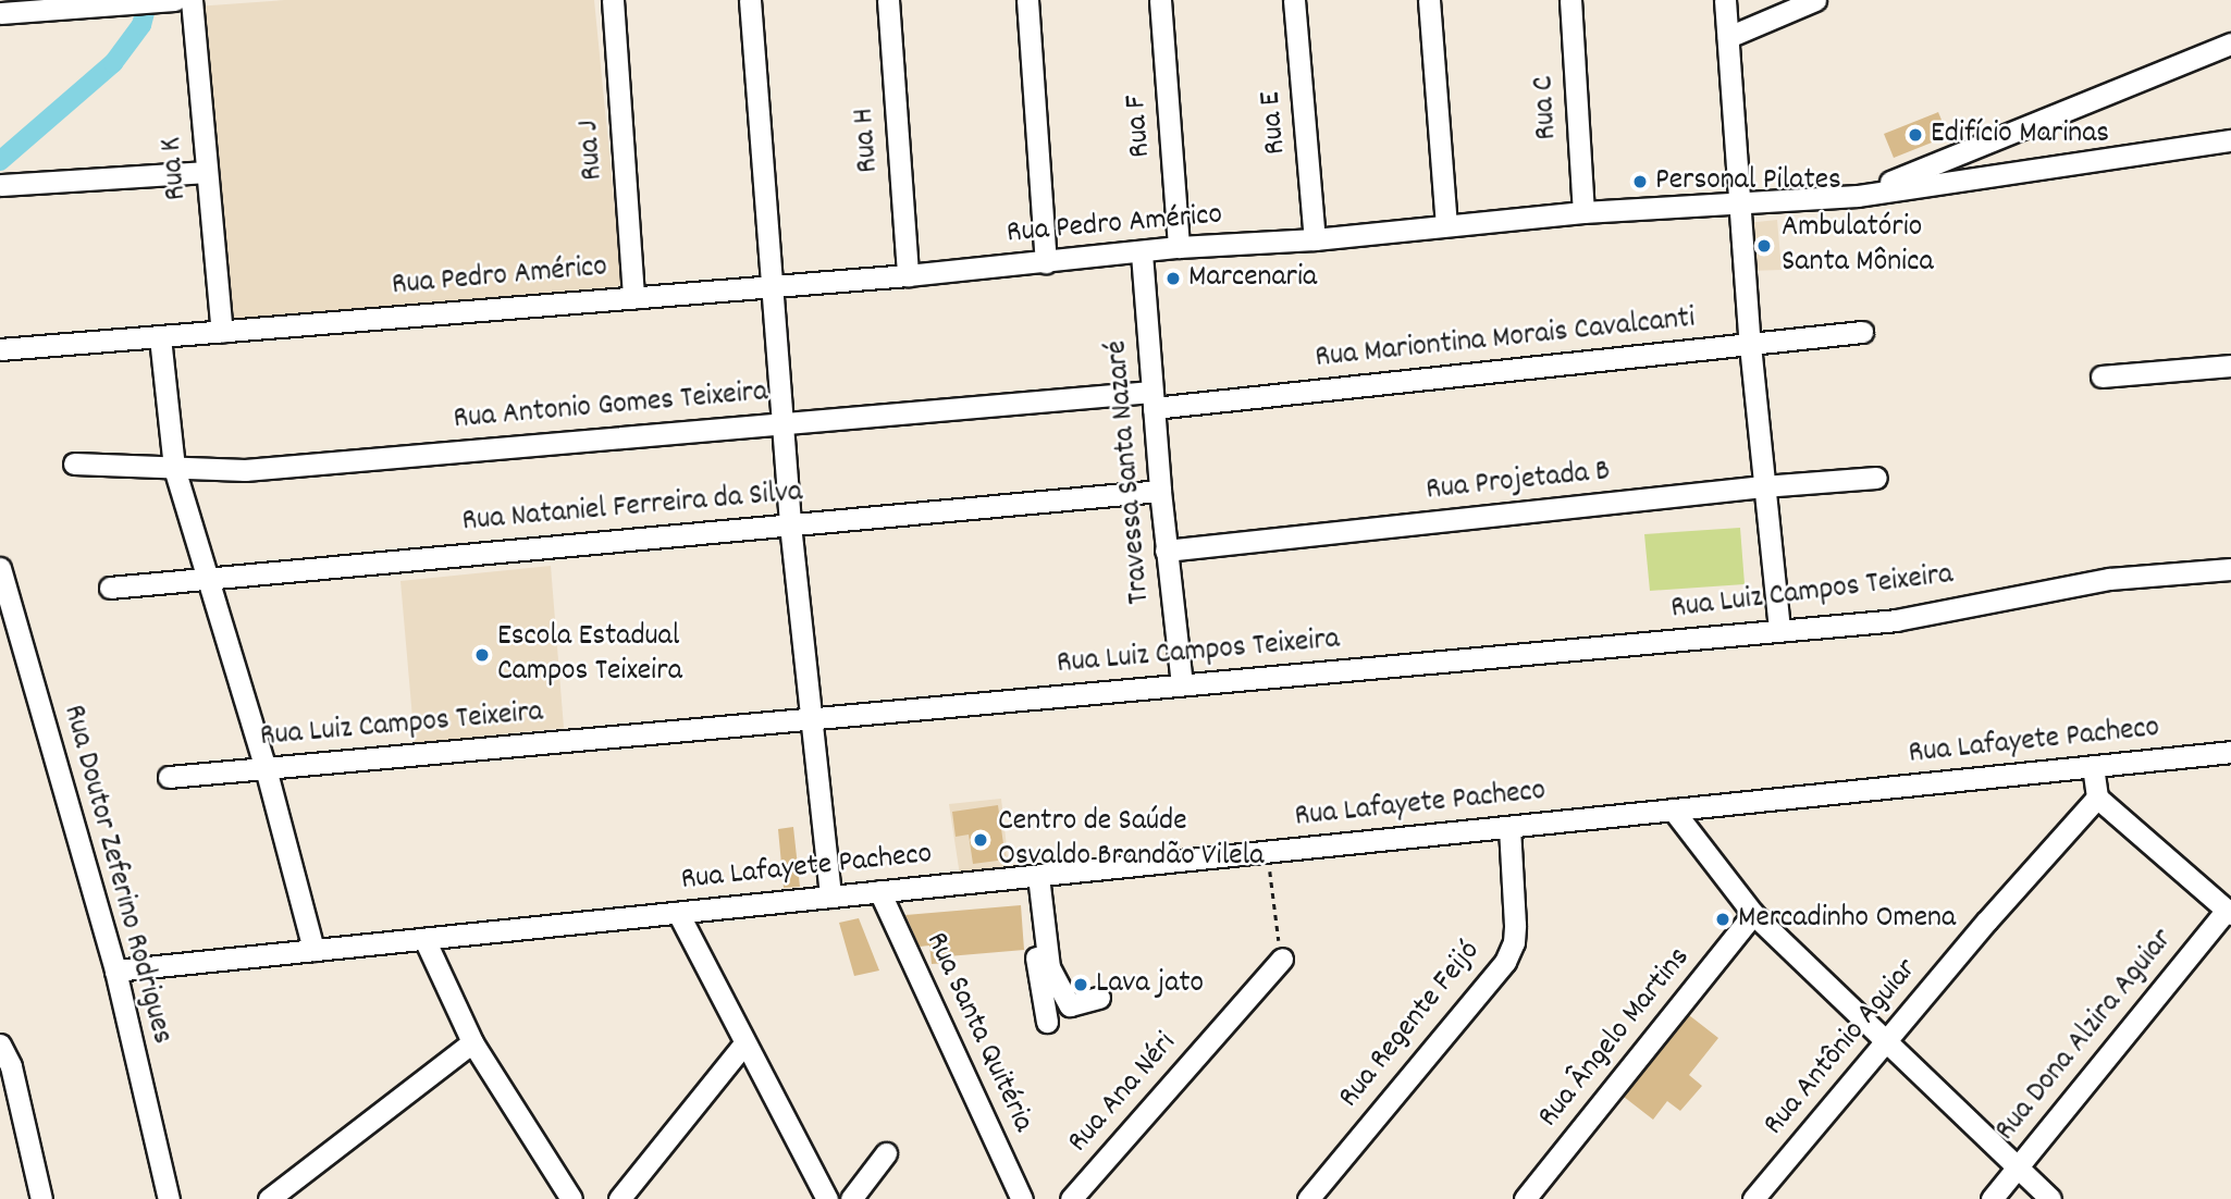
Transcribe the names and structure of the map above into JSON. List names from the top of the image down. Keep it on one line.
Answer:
{"streets":{"street":["Rua C","Rua E","Rua F","Rua H","Rua J","Rua K","Rua Pedro Américo","Rua Mariontina Morais Cavalcanti","Rua Antonio Gomes Teixeira","Travessa Santa Nazaré","Rua Projetada B","Rua Nataniel Ferreira da Silva","Rua Luiz Campos Teixeira","Rua Lafayete Pacheco","Rua Doutor Zeferino Rodrigues","Rua Regente Feijó","Rua Santa Quitéria","Rua Dona Alzira Aguiar","Rua Ângelo Martins","Rua Antônio Aguiar","Rua Ana Néri"]},"crossings":[["Rua C","Rua Pedro Américo"],["Rua E","Rua Pedro Américo"],["Rua F","Rua Pedro Américo"],["Rua H","Rua Pedro Américo"],["Rua J","Rua Pedro Américo"],["Rua K","Rua Pedro Américo"],["Rua Pedro Américo","Travessa Santa Nazaré"],["Rua Mariontina Morais Cavalcanti","Rua Antonio Gomes Teixeira"],["Rua Mariontina Morais Cavalcanti","Travessa Santa Nazaré"],["Rua Antonio Gomes Teixeira","Travessa Santa Nazaré"],["Travessa Santa Nazaré","Rua Projetada B"],["Travessa Santa Nazaré","Rua Nataniel Ferreira da Silva"],["Travessa Santa Nazaré","Rua Luiz Campos Teixeira"],["Rua Lafayete Pacheco","Rua Doutor Zeferino Rodrigues"],["Rua Lafayete Pacheco","Rua Regente Feijó"],["Rua Lafayete Pacheco","Rua Santa Quitéria"]],"places":["Edifício Marinas","Personal Pilates","Ambulatório Santa Mônica","Marcenaria","Escola Estadual Campos Teixeira","Centro de Saúde Osvaldo Brandão Vilela","Mercadinho Omena","Lava jato"]}
